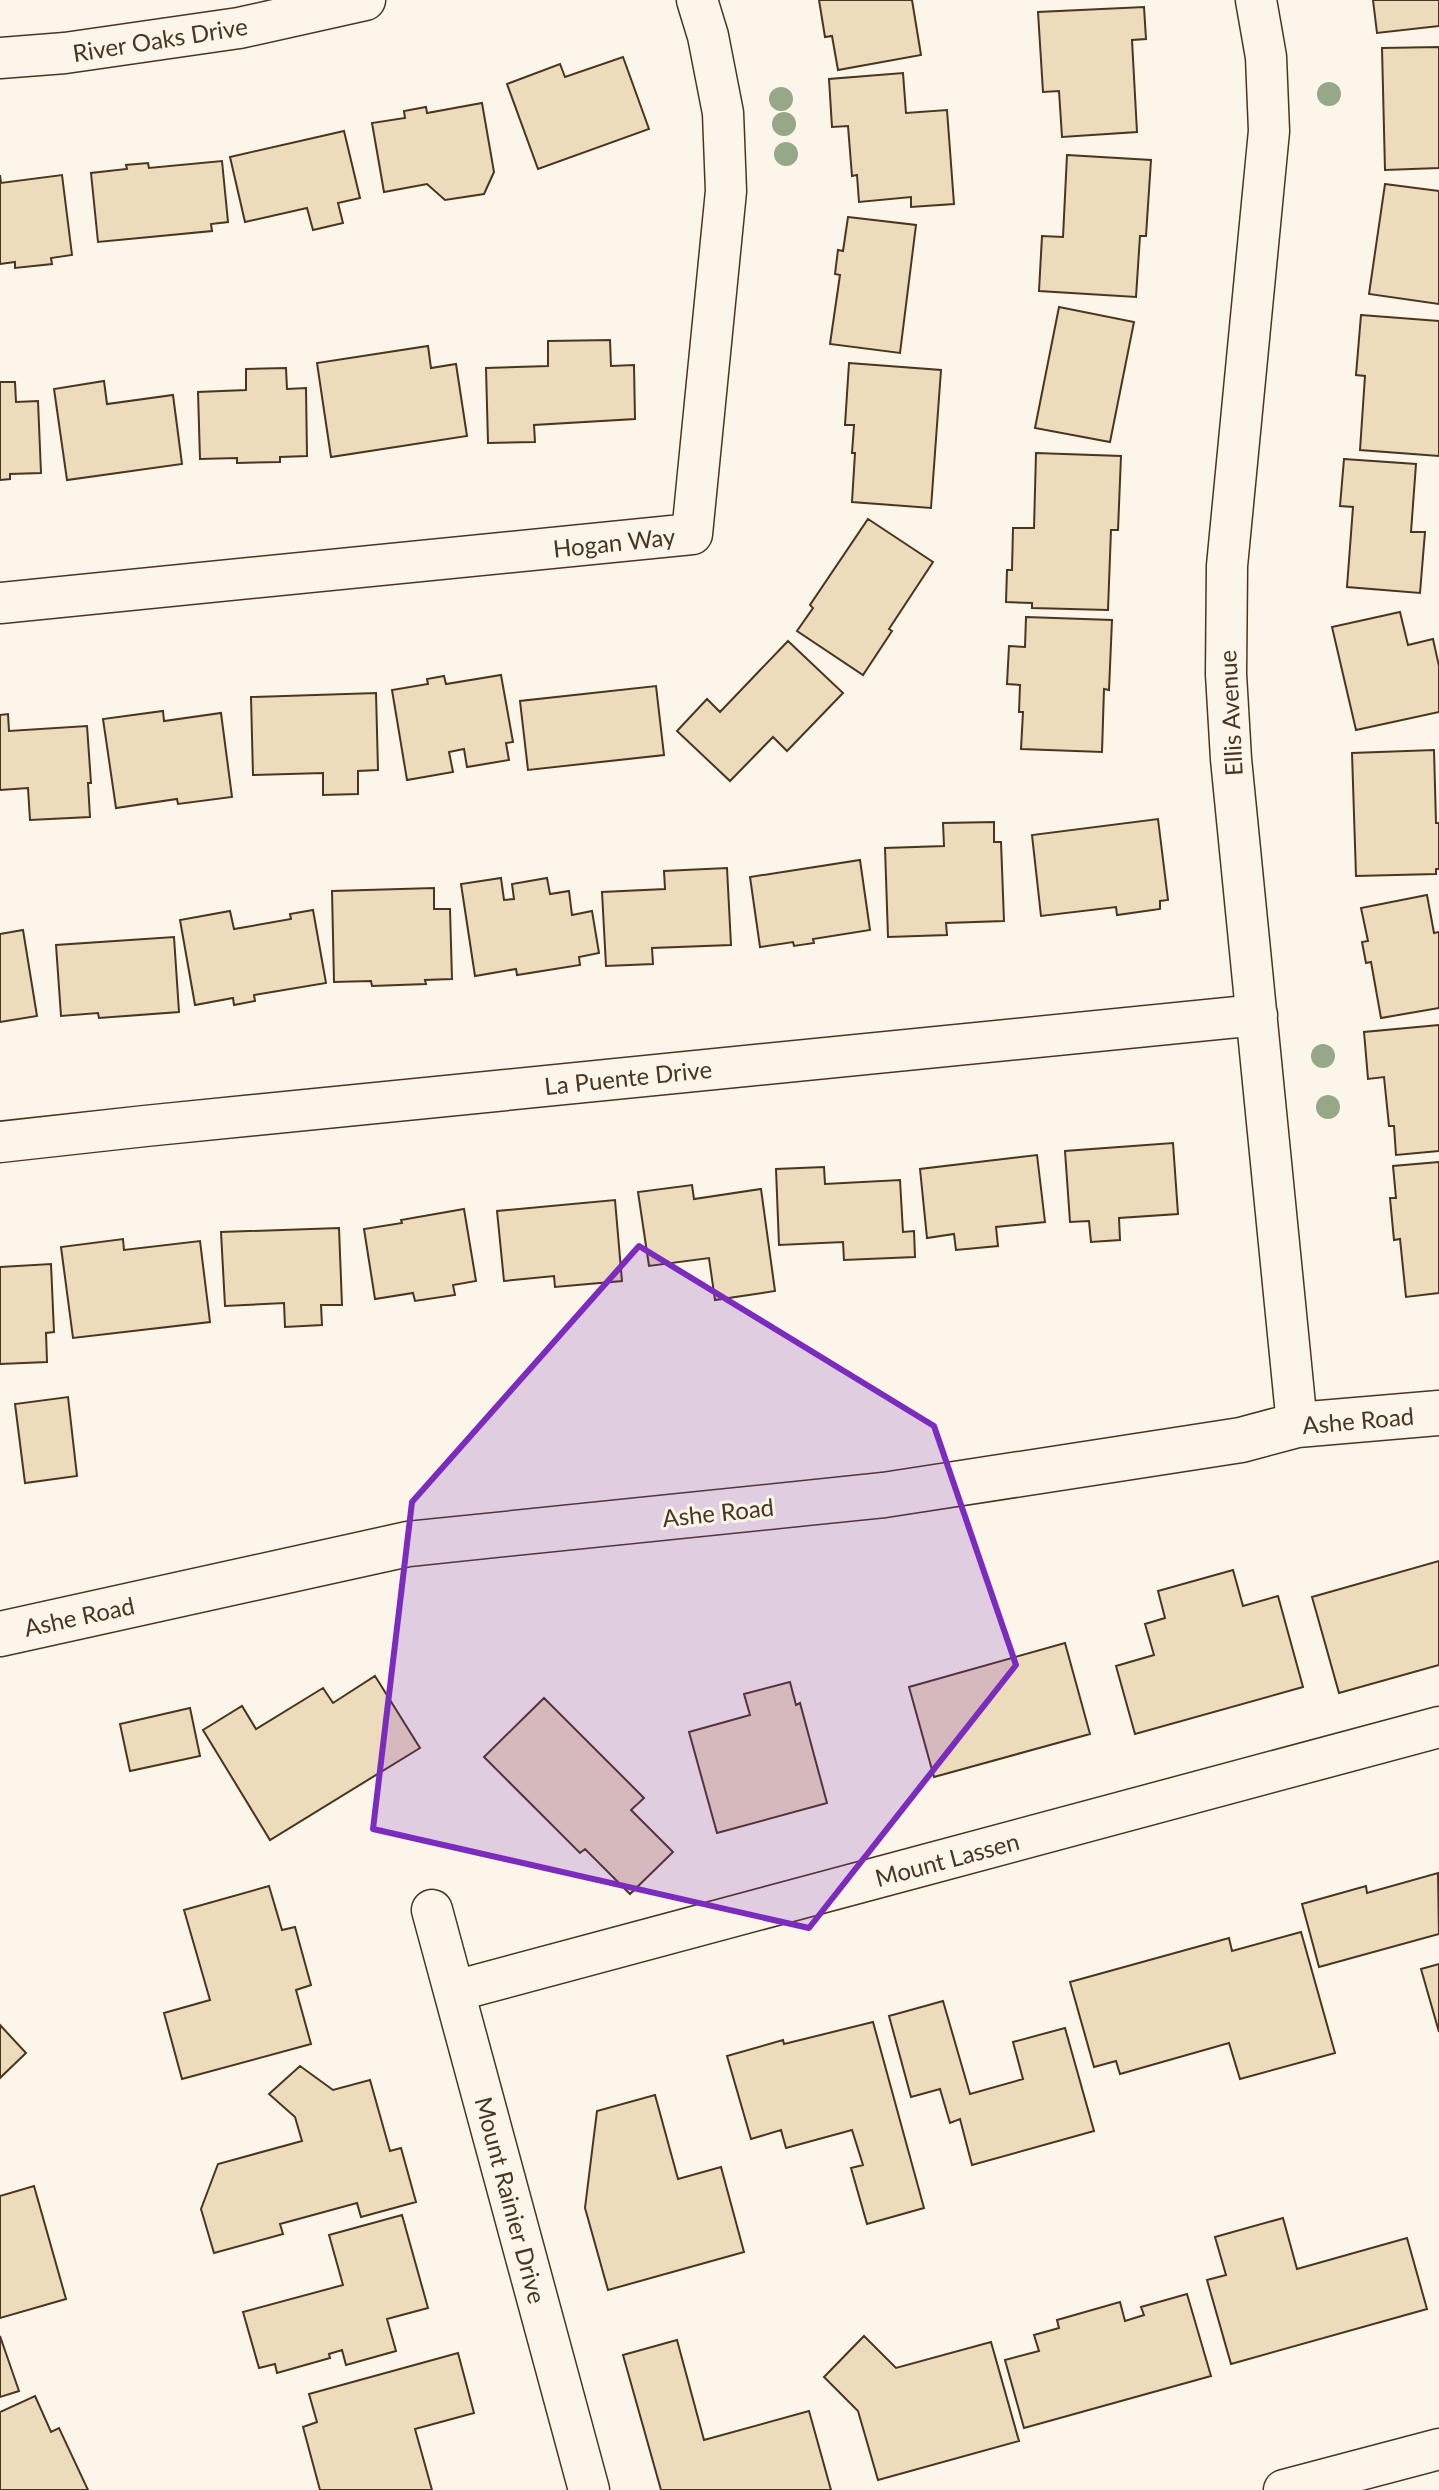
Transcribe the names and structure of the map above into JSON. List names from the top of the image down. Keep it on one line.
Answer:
{"streets":{"street":["River Oaks Drive","Hogan Way","Ellis Avenue","La Puente Drive","Ashe Road","Mount Lassen","Mount Rainier Drive"]},"crossings":[["Ellis Avenue","La Puente Drive"],["Ellis Avenue","Ashe Road"],["Mount Lassen","Mount Rainier Drive"]]}
